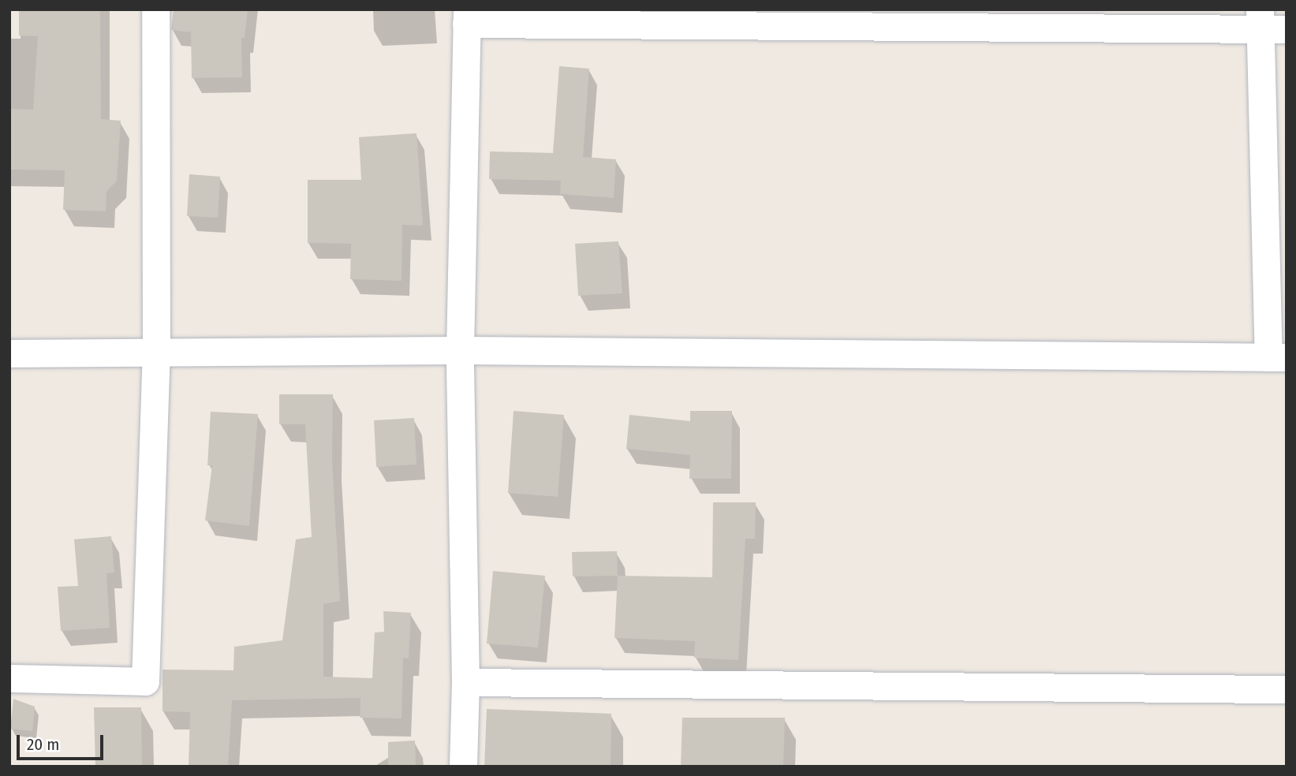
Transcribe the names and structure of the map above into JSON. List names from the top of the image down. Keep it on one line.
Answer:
{"scale_bar":"20 m"}
